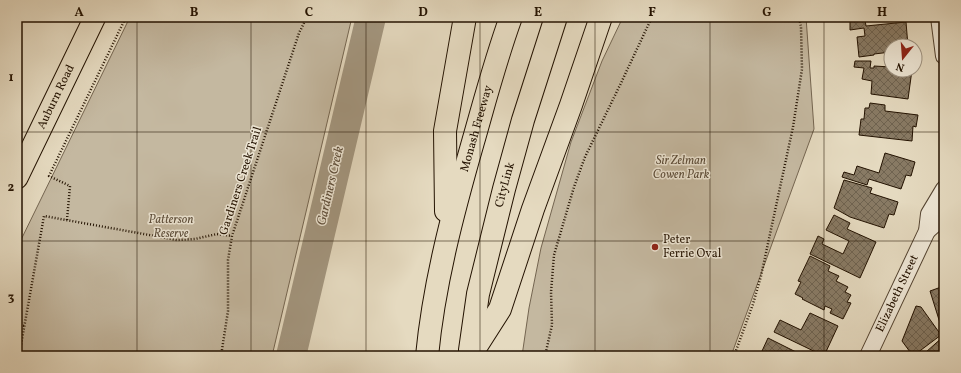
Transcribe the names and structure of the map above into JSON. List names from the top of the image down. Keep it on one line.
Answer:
{"streets":{"highway":["Monash Freeway","CityLink"],"main road":["Auburn Road"],"street":["Elizabeth Street"],"path":["Gardiners Creek Trail"]},"water":["Gardiners Creek"],"parks":["Sir Zelman Cowen Park","Patterson Reserve"],"places":["Peter Ferrie Oval"],"north":"bottom","grid":{"columns":["A","B","C","D","E","F","G","H"],"rows":["1","2","3"]}}
